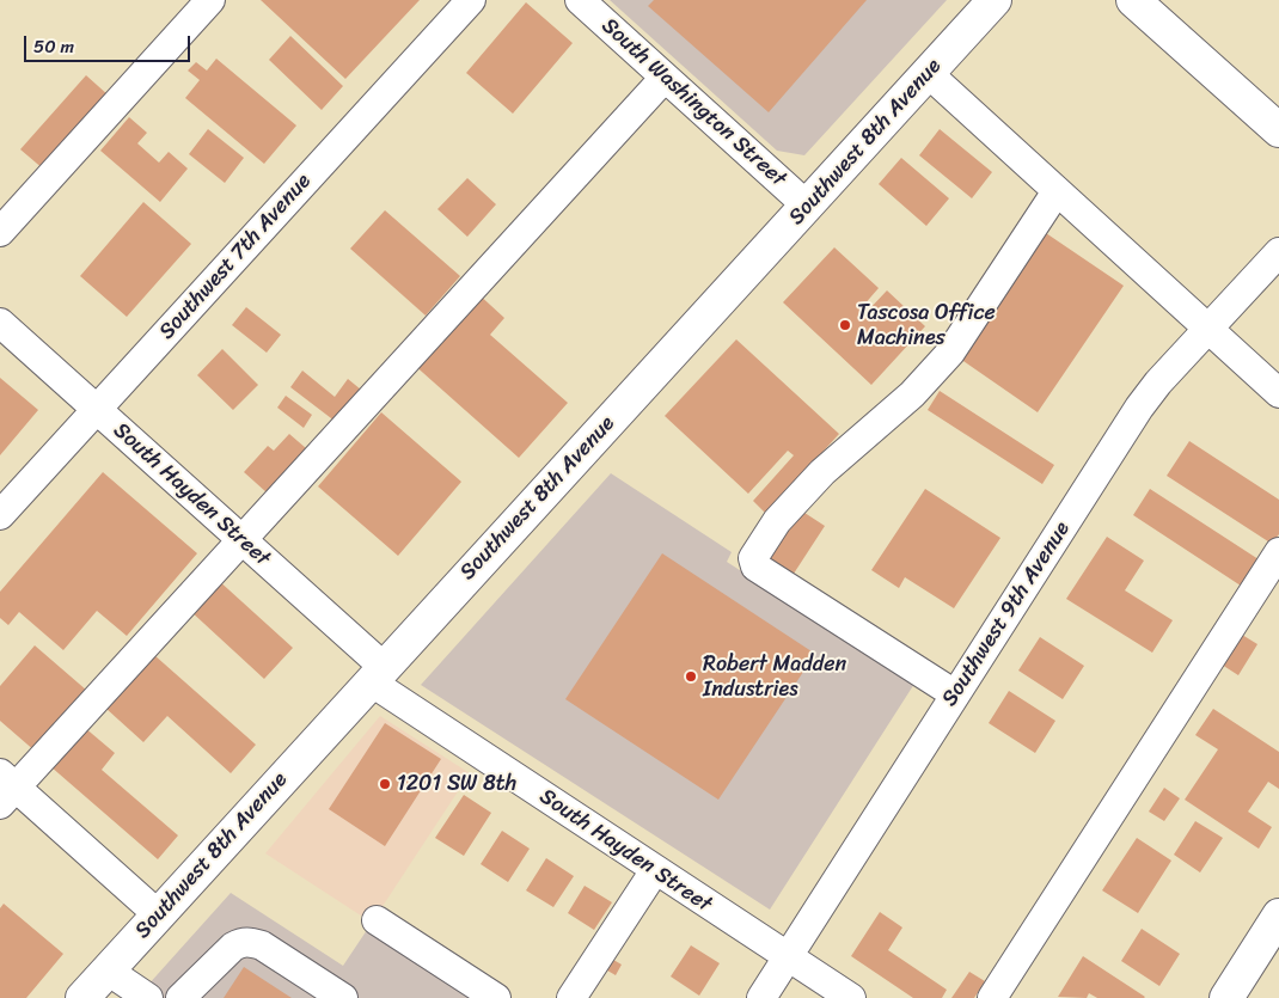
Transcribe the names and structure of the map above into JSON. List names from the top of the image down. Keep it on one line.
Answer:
{"streets":{"main road":["Southwest 8th Avenue"],"street":["South Washington Street","Southwest 7th Avenue","South Hayden Street","Southwest 9th Avenue"]},"crossings":[["South Washington Street","Southwest 8th Avenue"],["Southwest 8th Avenue","South Hayden Street"],["Southwest 7th Avenue","South Hayden Street"],["South Hayden Street","Southwest 9th Avenue"]],"places":["Tascosa Office Machines","Robert Madden Industries","1201 SW 8th"],"scale_bar":"50 m"}
